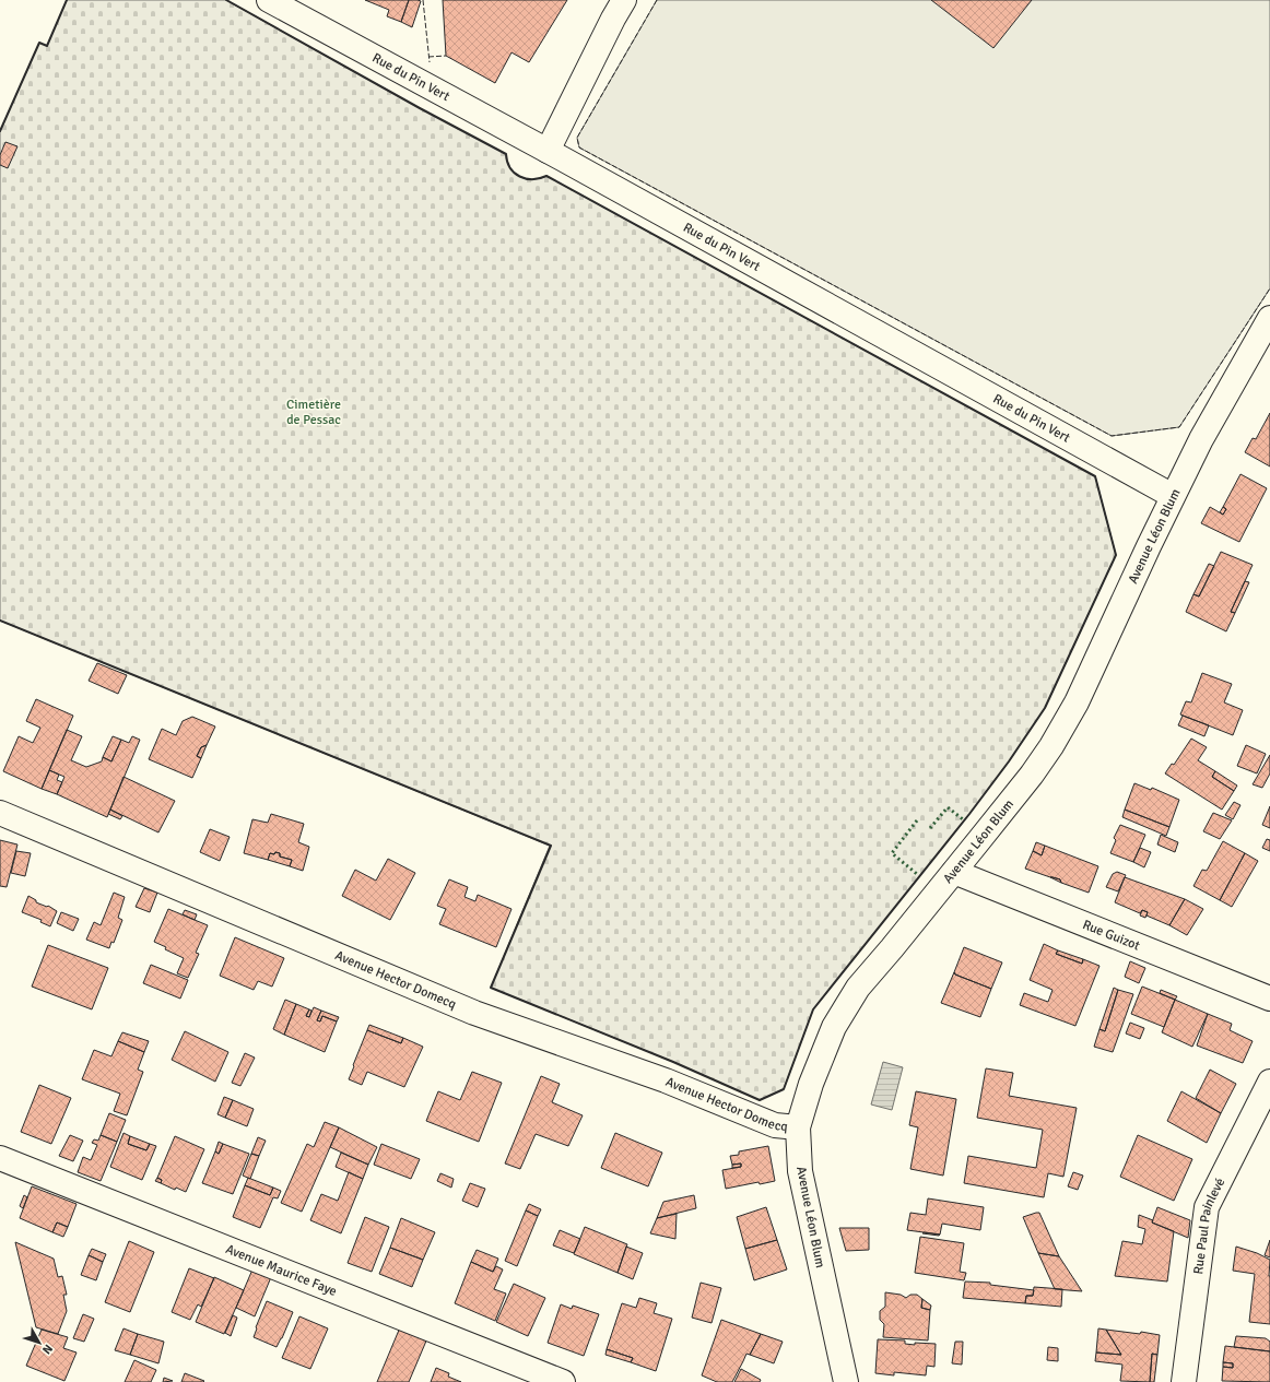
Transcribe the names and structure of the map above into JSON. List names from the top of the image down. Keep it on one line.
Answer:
{"streets":{"street":["Rue du Pin Vert","Avenue Léon Blum","Rue Guizot","Avenue Hector Domecq","Rue Paul Painlevé","Avenue Maurice Faye"]},"crossings":[["Rue du Pin Vert","Avenue Léon Blum"],["Avenue Léon Blum","Rue Guizot"],["Avenue Léon Blum","Avenue Hector Domecq"]],"parks":["Cimetière de Pessac"],"north":"bottom right"}
